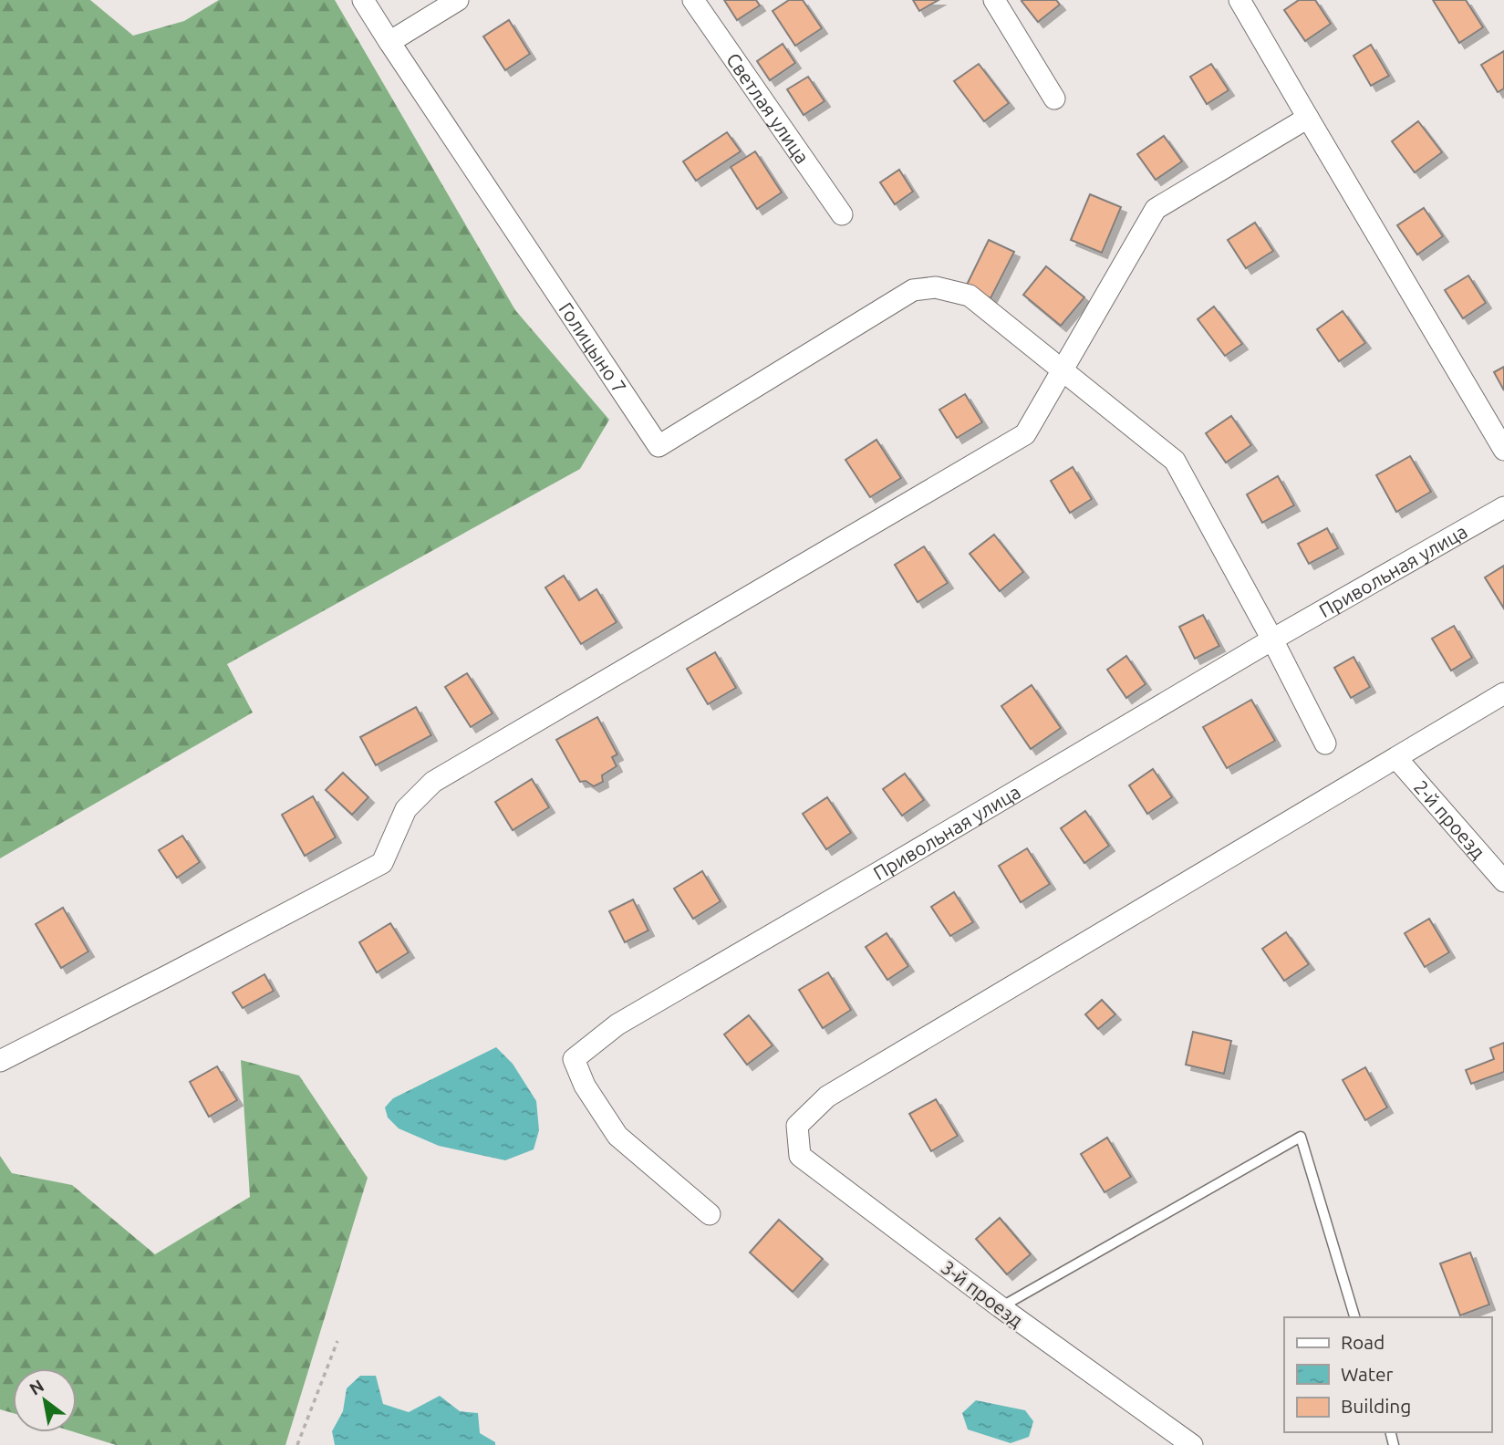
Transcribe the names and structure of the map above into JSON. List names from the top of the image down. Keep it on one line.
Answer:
{"streets":{"street":["Светлая улица","Голицыно 7","Привольная улица","2-й проезд","3-й проезд"]},"crossings":[["2-й проезд","3-й проезд"]],"legend":["Road","Water","Building"],"north":"top left"}
